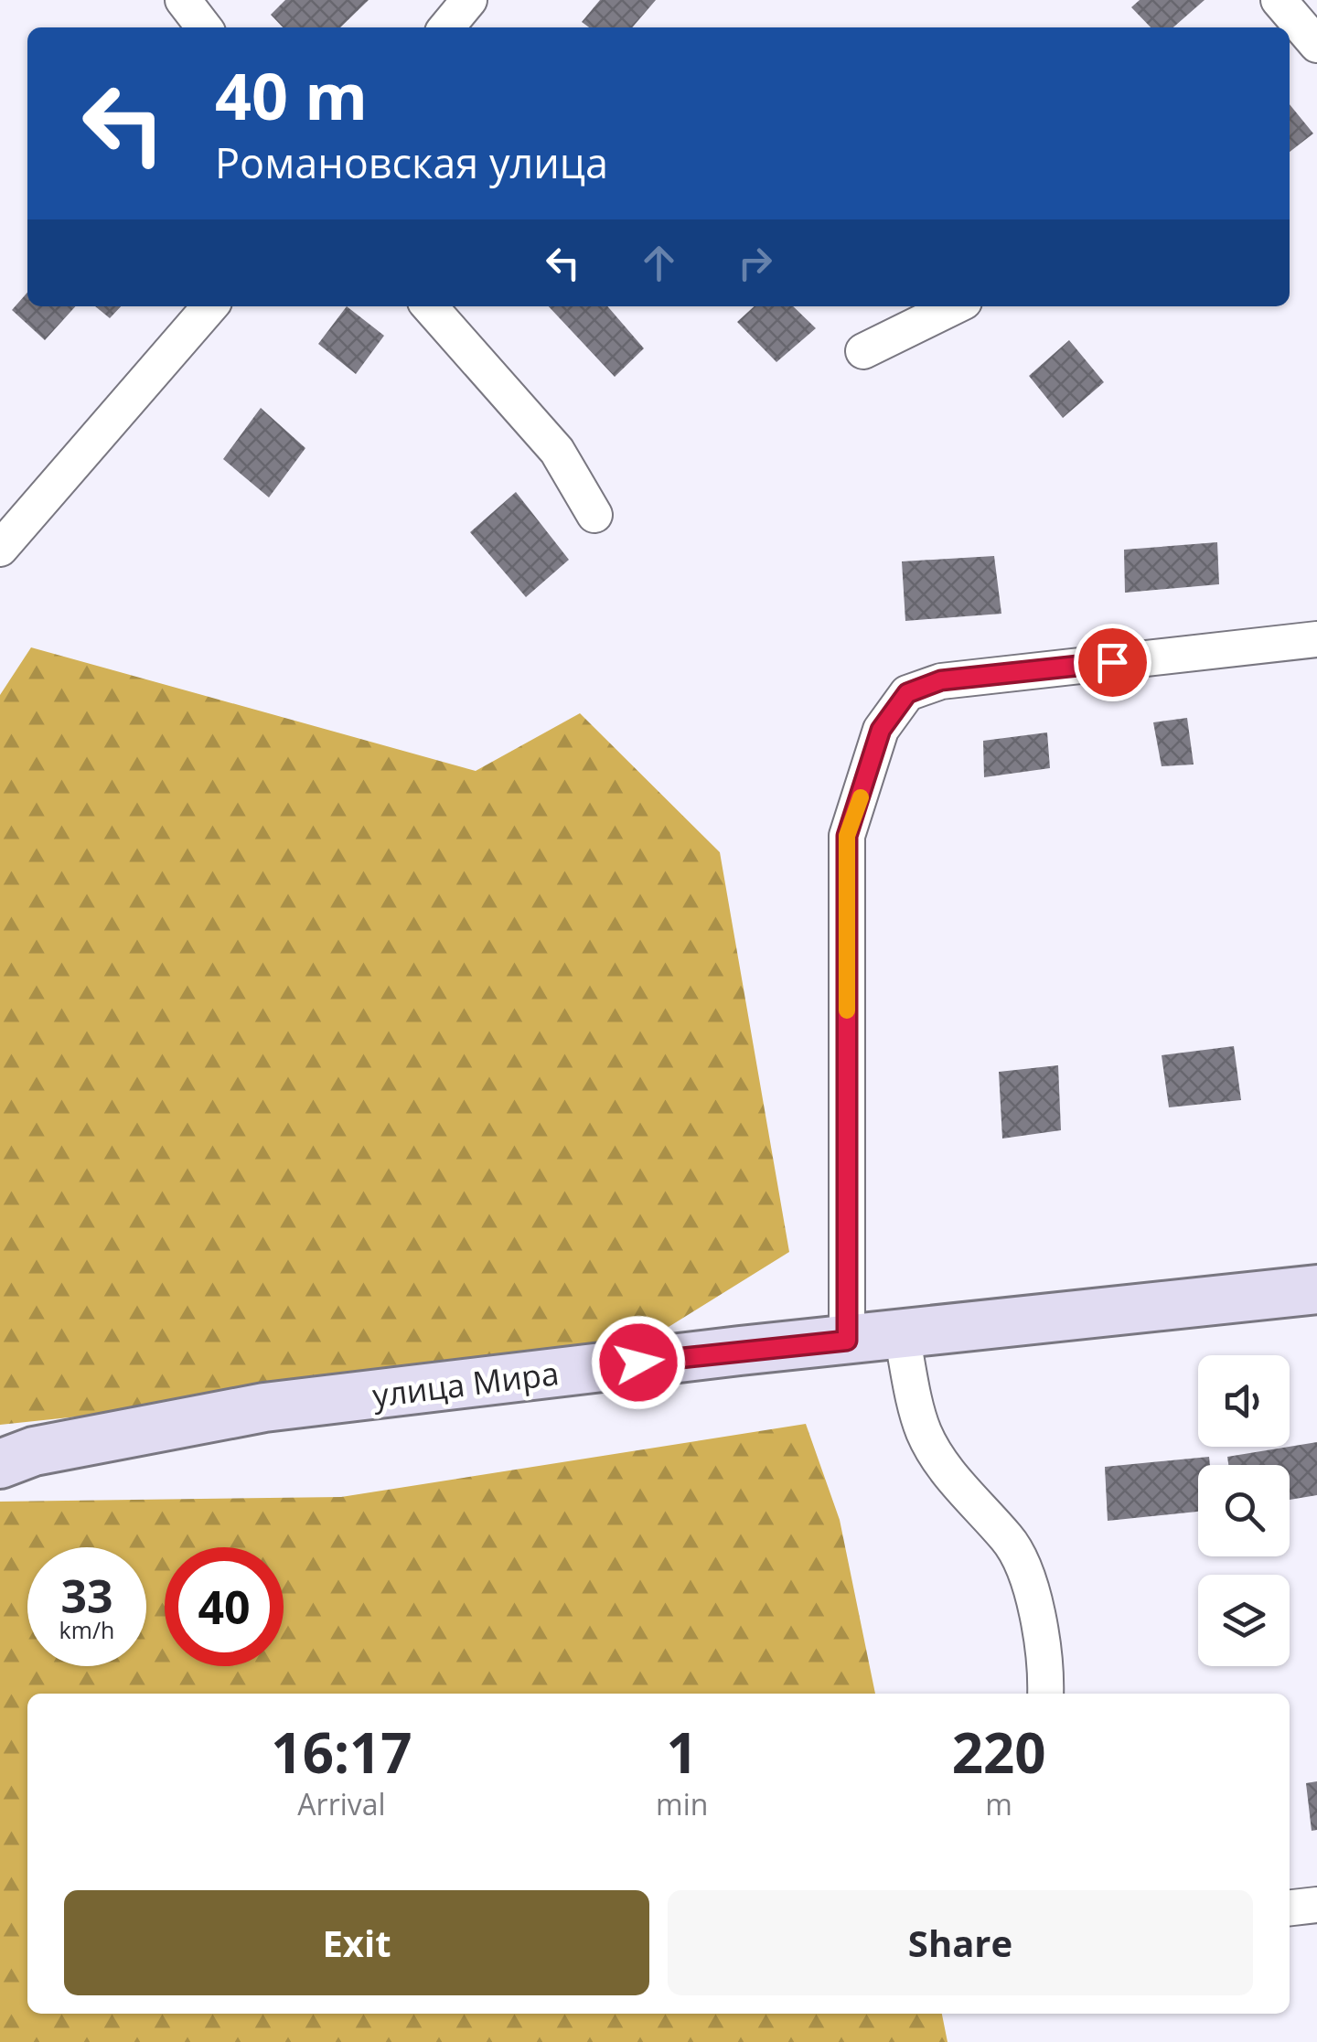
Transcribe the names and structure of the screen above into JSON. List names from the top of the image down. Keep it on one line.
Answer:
{"streets":{"street":["улица Мира"]},"page":{"turn":["40 m","Романовская улица"],"speed":"33 km/h","limit":"40","eta":["16:17","Arrival","1","min","220","m"],"buttons":["Exit","Share"]}}
